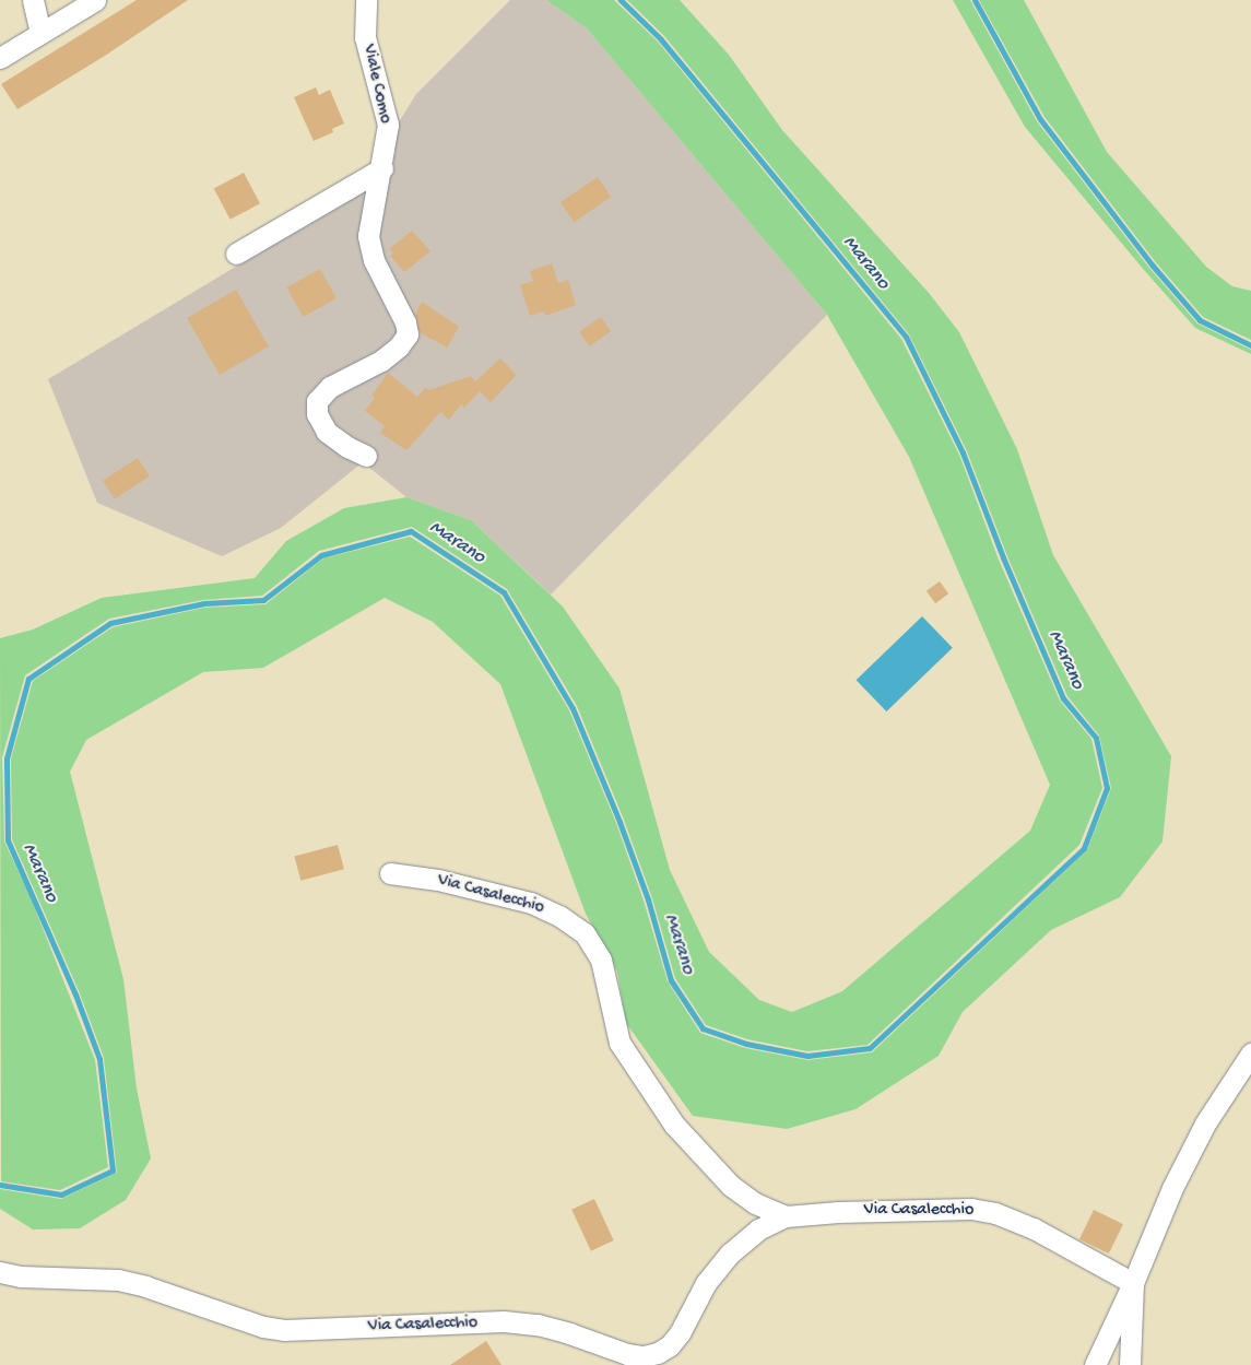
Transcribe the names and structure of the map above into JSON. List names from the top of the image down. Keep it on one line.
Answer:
{"streets":{"street":["Viale Como","Via Casalecchio"]},"water":["Marano"]}
